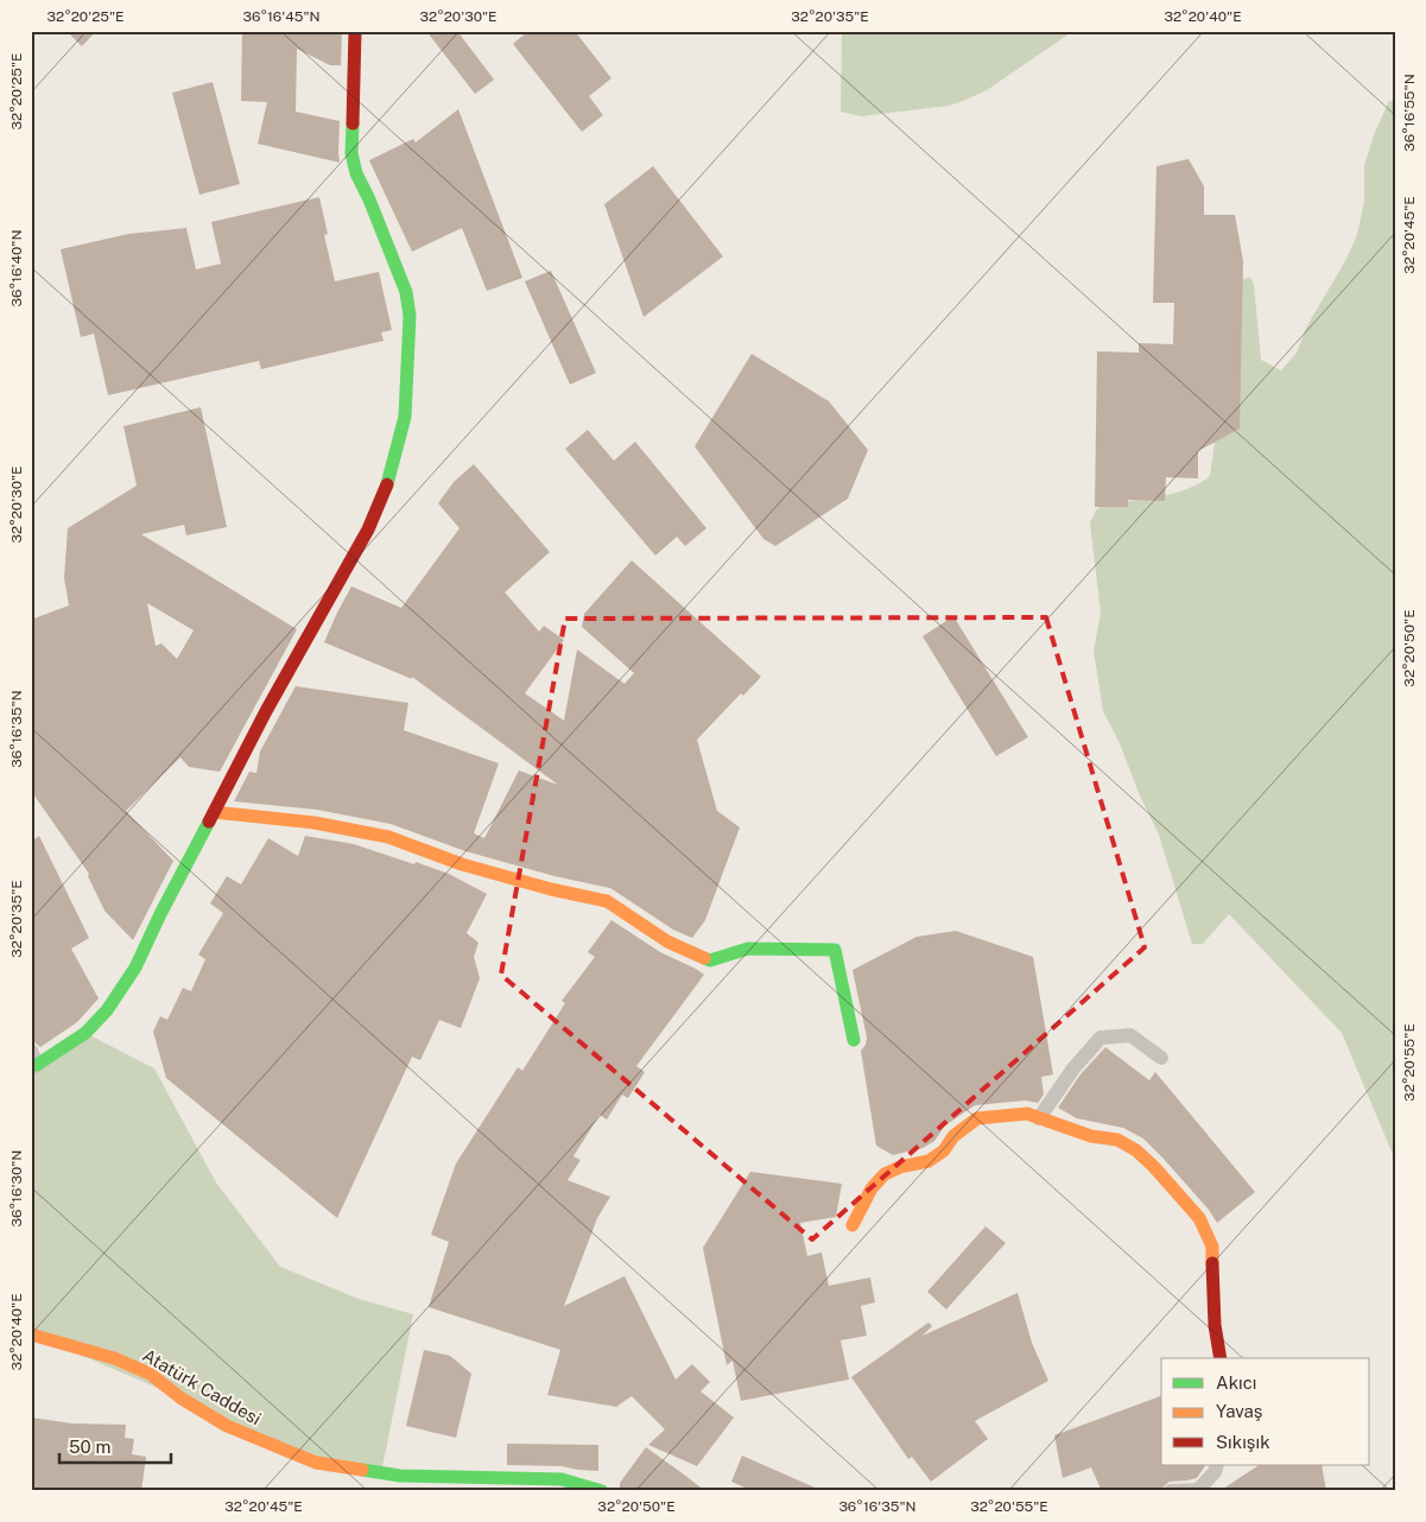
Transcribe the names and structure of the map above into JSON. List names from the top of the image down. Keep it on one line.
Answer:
{"streets":{"street":["Atatürk Caddesi"]},"legend":["Akıcı","Yavaş","Sıkışık"],"scale_bar":"50 m","coordinates":["32°20'25\"E","36°16'45\"N","32°20'30\"E","32°20'35\"E","32°20'40\"E","36°16'55\"N","32°20'45\"E","36°16'40\"N","32°20'50\"E","36°16'35\"N","32°20'55\"E","36°16'30\"N"]}
